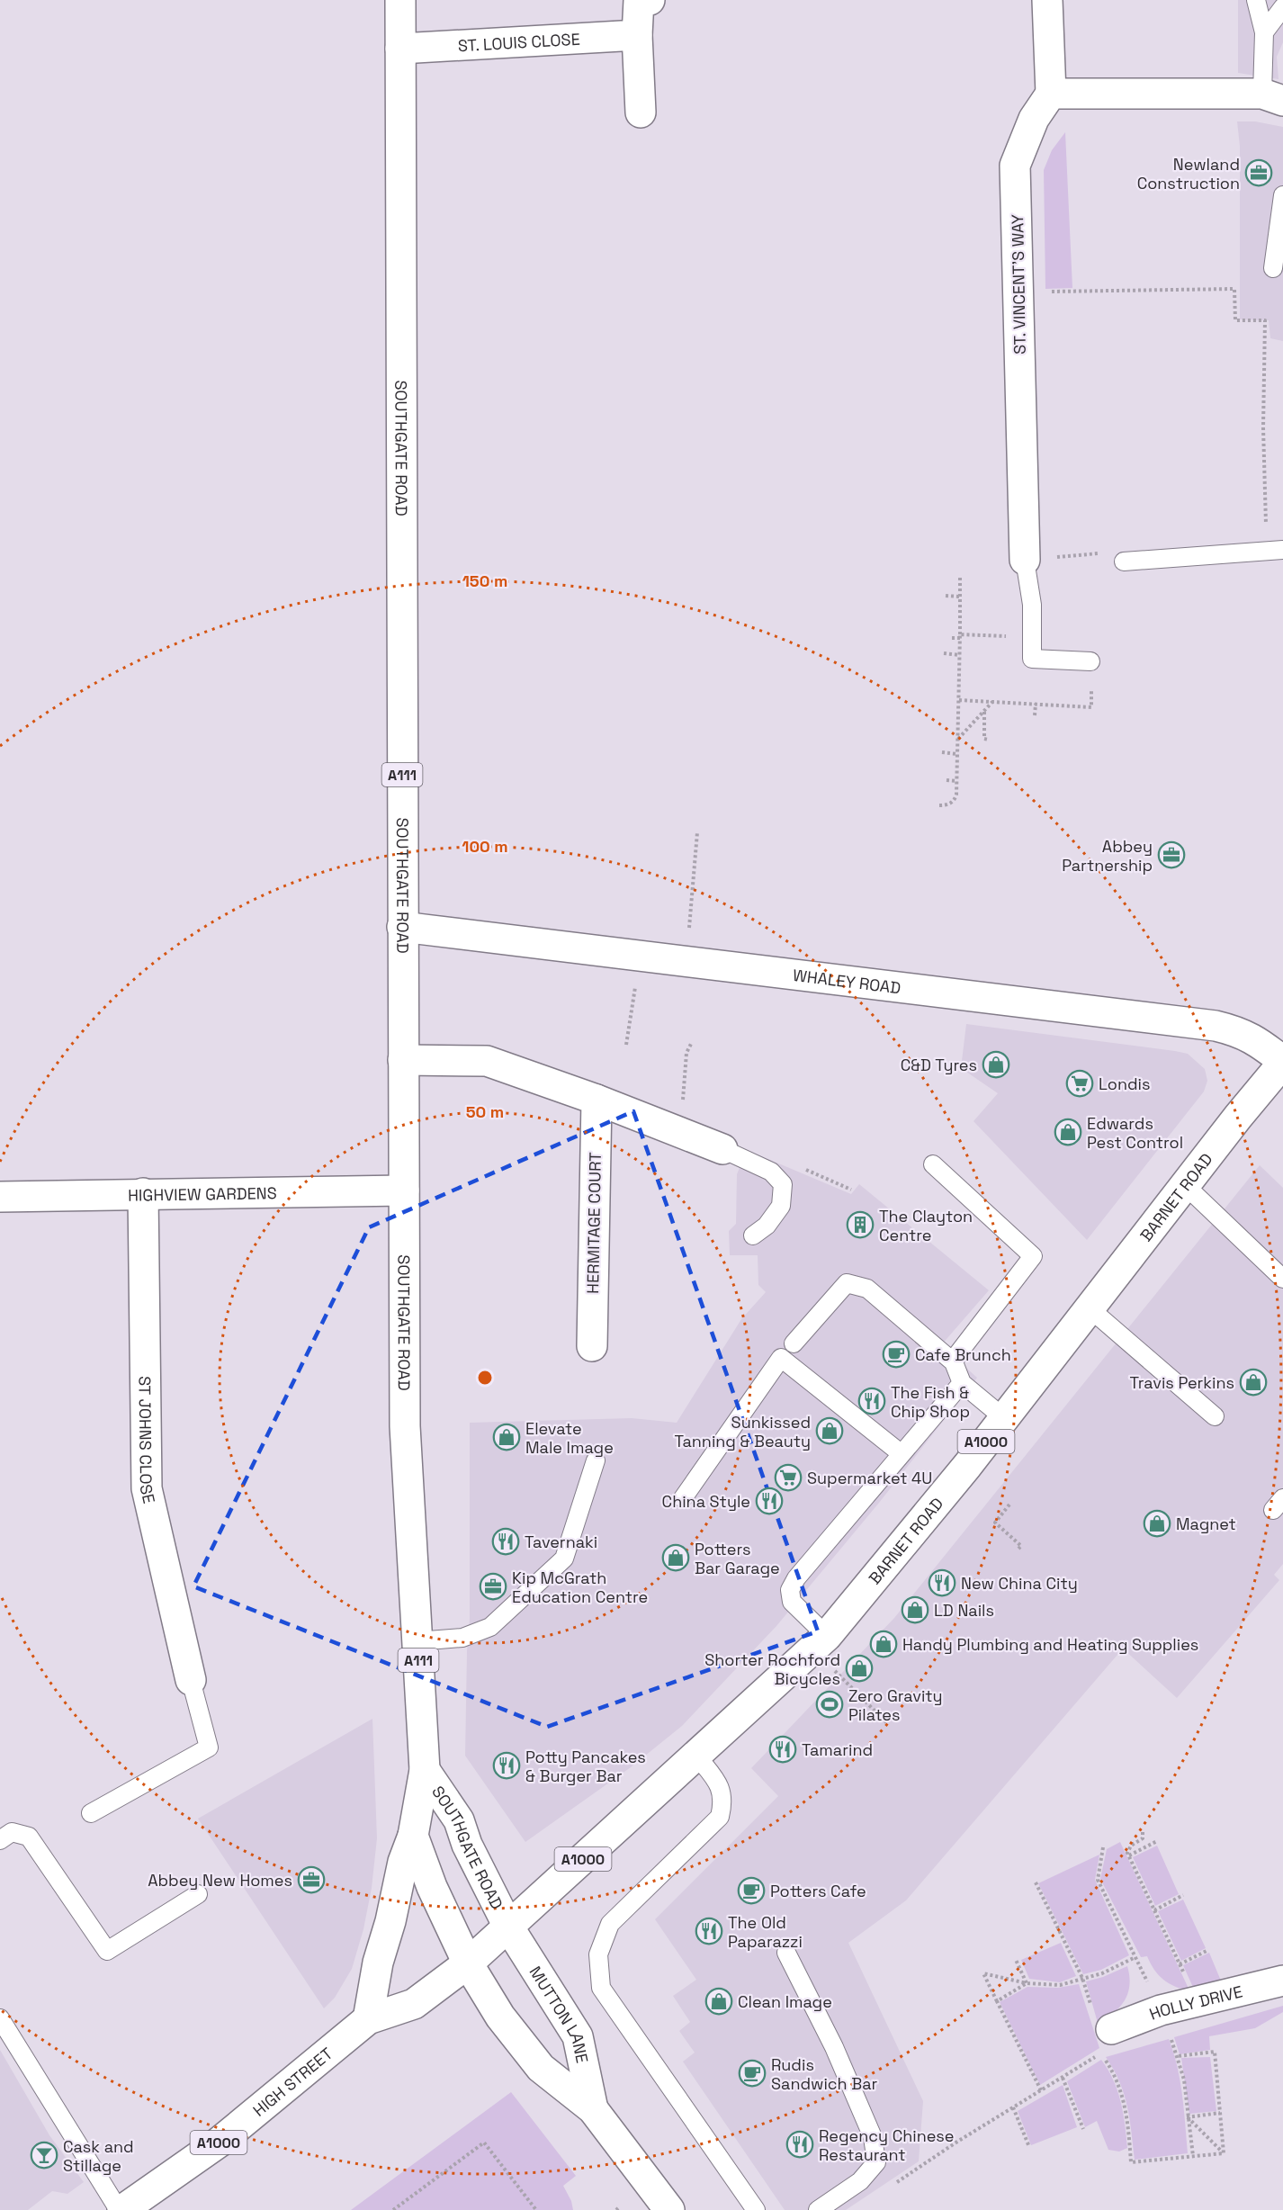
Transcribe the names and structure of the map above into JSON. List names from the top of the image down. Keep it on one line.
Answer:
{"streets":{"main road":["ST. LOUIS CLOSE","ST. VINCENT'S WAY","SOUTHGATE ROAD","A111","WHALEY ROAD","HIGHVIEW GARDENS","BARNET ROAD","HERMITAGE COURT","ST JOHNS CLOSE","A1000","HOLLY DRIVE","MUTTON LANE","HIGH STREET"]},"crossings":[["ST. LOUIS CLOSE","SOUTHGATE ROAD"],["SOUTHGATE ROAD","WHALEY ROAD"],["SOUTHGATE ROAD","HIGHVIEW GARDENS"],["SOUTHGATE ROAD","BARNET ROAD"],["SOUTHGATE ROAD","MUTTON LANE"],["SOUTHGATE ROAD","HIGH STREET"],["WHALEY ROAD","BARNET ROAD"],["HIGHVIEW GARDENS","ST JOHNS CLOSE"],["BARNET ROAD","MUTTON LANE"],["BARNET ROAD","HIGH STREET"],["MUTTON LANE","HIGH STREET"]],"places":{"office":["Newland Construction","Abbey Partnership","Kip McGrath Education Centre","Abbey New Homes"],"shop":["C&D Tyres","Edwards Pest Control","Travis Perkins","Sunkissed Tanning & Beauty","Elevate Male Image","Magnet","Potters Bar Garage","LD Nails","Handy Plumbing and Heating Supplies","Shorter Rochford Bicycles","Clean Image"],"supermarket":["Londis","Supermarket 4U"],"building":["The Clayton Centre"],"cafe":["Cafe Brunch","Potters Cafe","Rudis Sandwich Bar"],"restaurant":["The Fish & Chip Shop","China Style","Tavernaki","New China City","Tamarind","Potty Pancakes & Burger Bar","The Old Paparazzi","Regency Chinese Restaurant"],"sports":["Zero Gravity Pilates"],"bar":["Cask and Stillage"]},"rings":["150 m","100 m","50 m"]}
